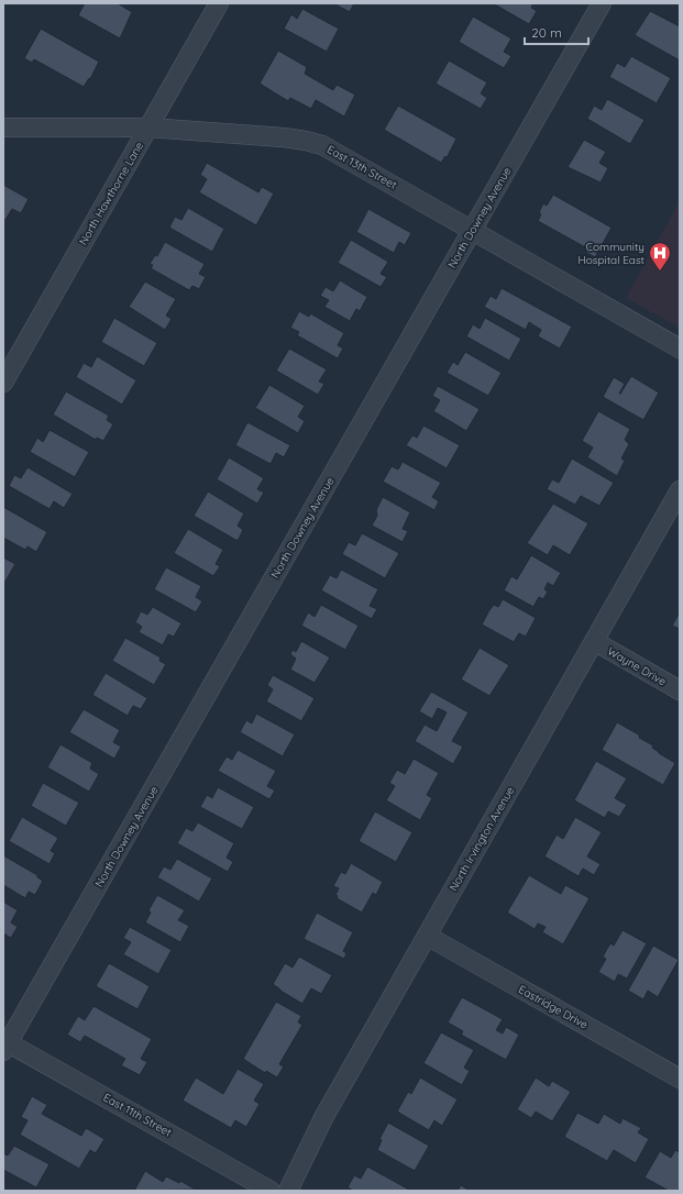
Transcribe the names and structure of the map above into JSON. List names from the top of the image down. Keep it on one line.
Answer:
{"streets":{"street":["East 13th Street","North Hawthorne Lane","North Downey Avenue","Wayne Drive","North Irvington Avenue","Eastridge Drive","East 11th Street"]},"crossings":[["East 13th Street","North Hawthorne Lane"],["East 13th Street","North Downey Avenue"],["North Downey Avenue","East 11th Street"],["Wayne Drive","North Irvington Avenue"],["North Irvington Avenue","Eastridge Drive"]],"places":{"hospital":["Community Hospital East"]},"scale_bar":"20 m"}
